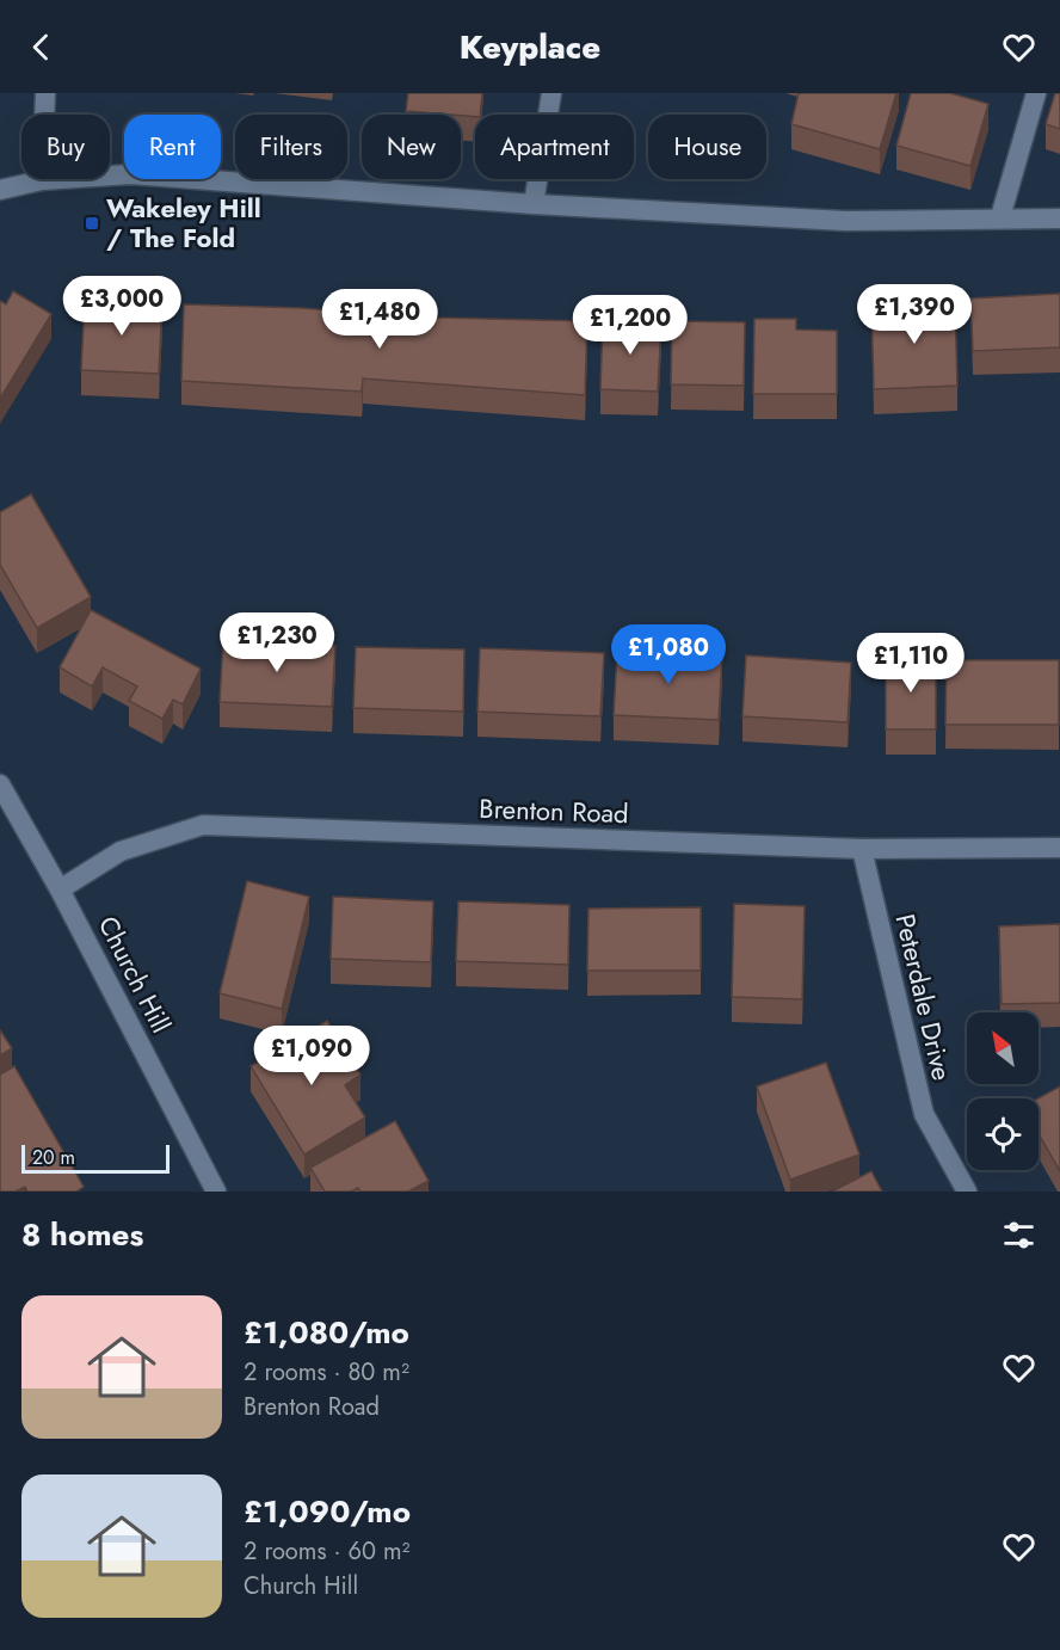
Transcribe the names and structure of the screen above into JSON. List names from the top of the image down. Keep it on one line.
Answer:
{"streets":{"street":["Brenton Road","Church Hill","Peterdale Drive"]},"crossings":[["Brenton Road","Church Hill"],["Brenton Road","Peterdale Drive"]],"places":{"transit":["Wakeley Hill / The Fold"]},"scale_bar":"20 m","north":"top left","page":{"header":"Keyplace","chip":["Buy","Rent","Filters","New","Apartment","House"],"price":["£3,000","£1,390","£1,480","£1,200","£1,230","£1,080","£1,110","£1,090"],"scale":"20 m","heading":"8 homes","list":[{"name":"£1,080/mo","note":"2 rooms · 80 m² · Brenton Road"},{"name":"£1,090/mo","note":"2 rooms · 60 m² · Church Hill"}]}}
